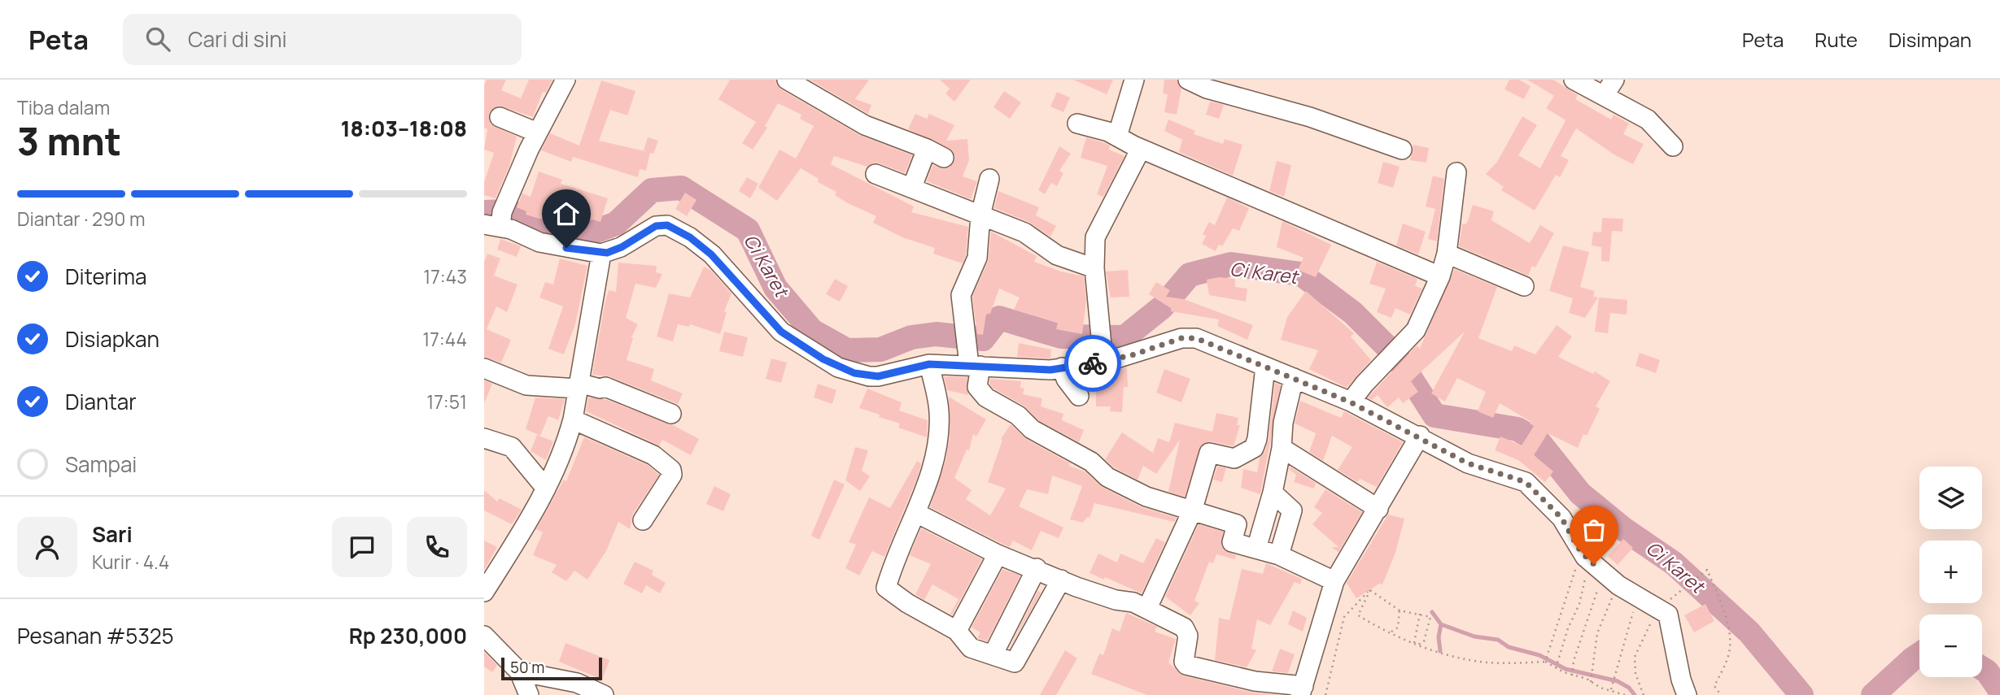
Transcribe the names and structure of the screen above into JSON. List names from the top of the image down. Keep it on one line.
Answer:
{"water":["Ci Karet"],"scale_bar":"50 m","page":{"header":"Peta","search":"Cari di sini","nav":["Peta","Rute","Disimpan"],"heading":["3 mnt","Tiba dalam","18:03–18:08"],"panel":["Sari","Kurir · 4.4","Pesanan #5325","Rp 230,000"],"bar":"Diantar · 290 m","list":[["Diterima","17:43"],["Disiapkan","17:44"],["Diantar","17:51"],"Sampai"],"map_buttons":["+","−"],"scale":"50 m"}}
